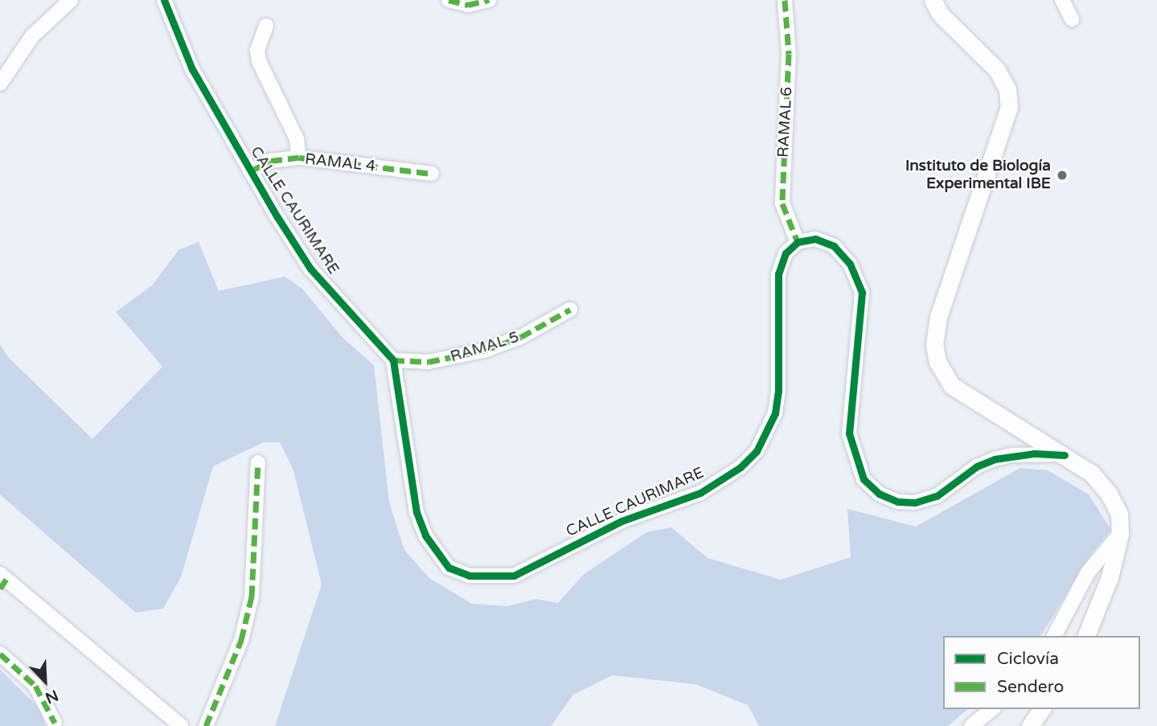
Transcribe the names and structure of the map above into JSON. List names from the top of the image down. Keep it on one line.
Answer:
{"streets":{"street":["RAMAL 6","RAMAL 4","CALLE CAURIMARE","RAMAL 5"]},"crossings":[["RAMAL 6","CALLE CAURIMARE"],["RAMAL 4","CALLE CAURIMARE"],["CALLE CAURIMARE","RAMAL 5"]],"places":["Instituto de Biología Experimental IBE"],"legend":["Ciclovía","Sendero"],"north":"bottom right"}
